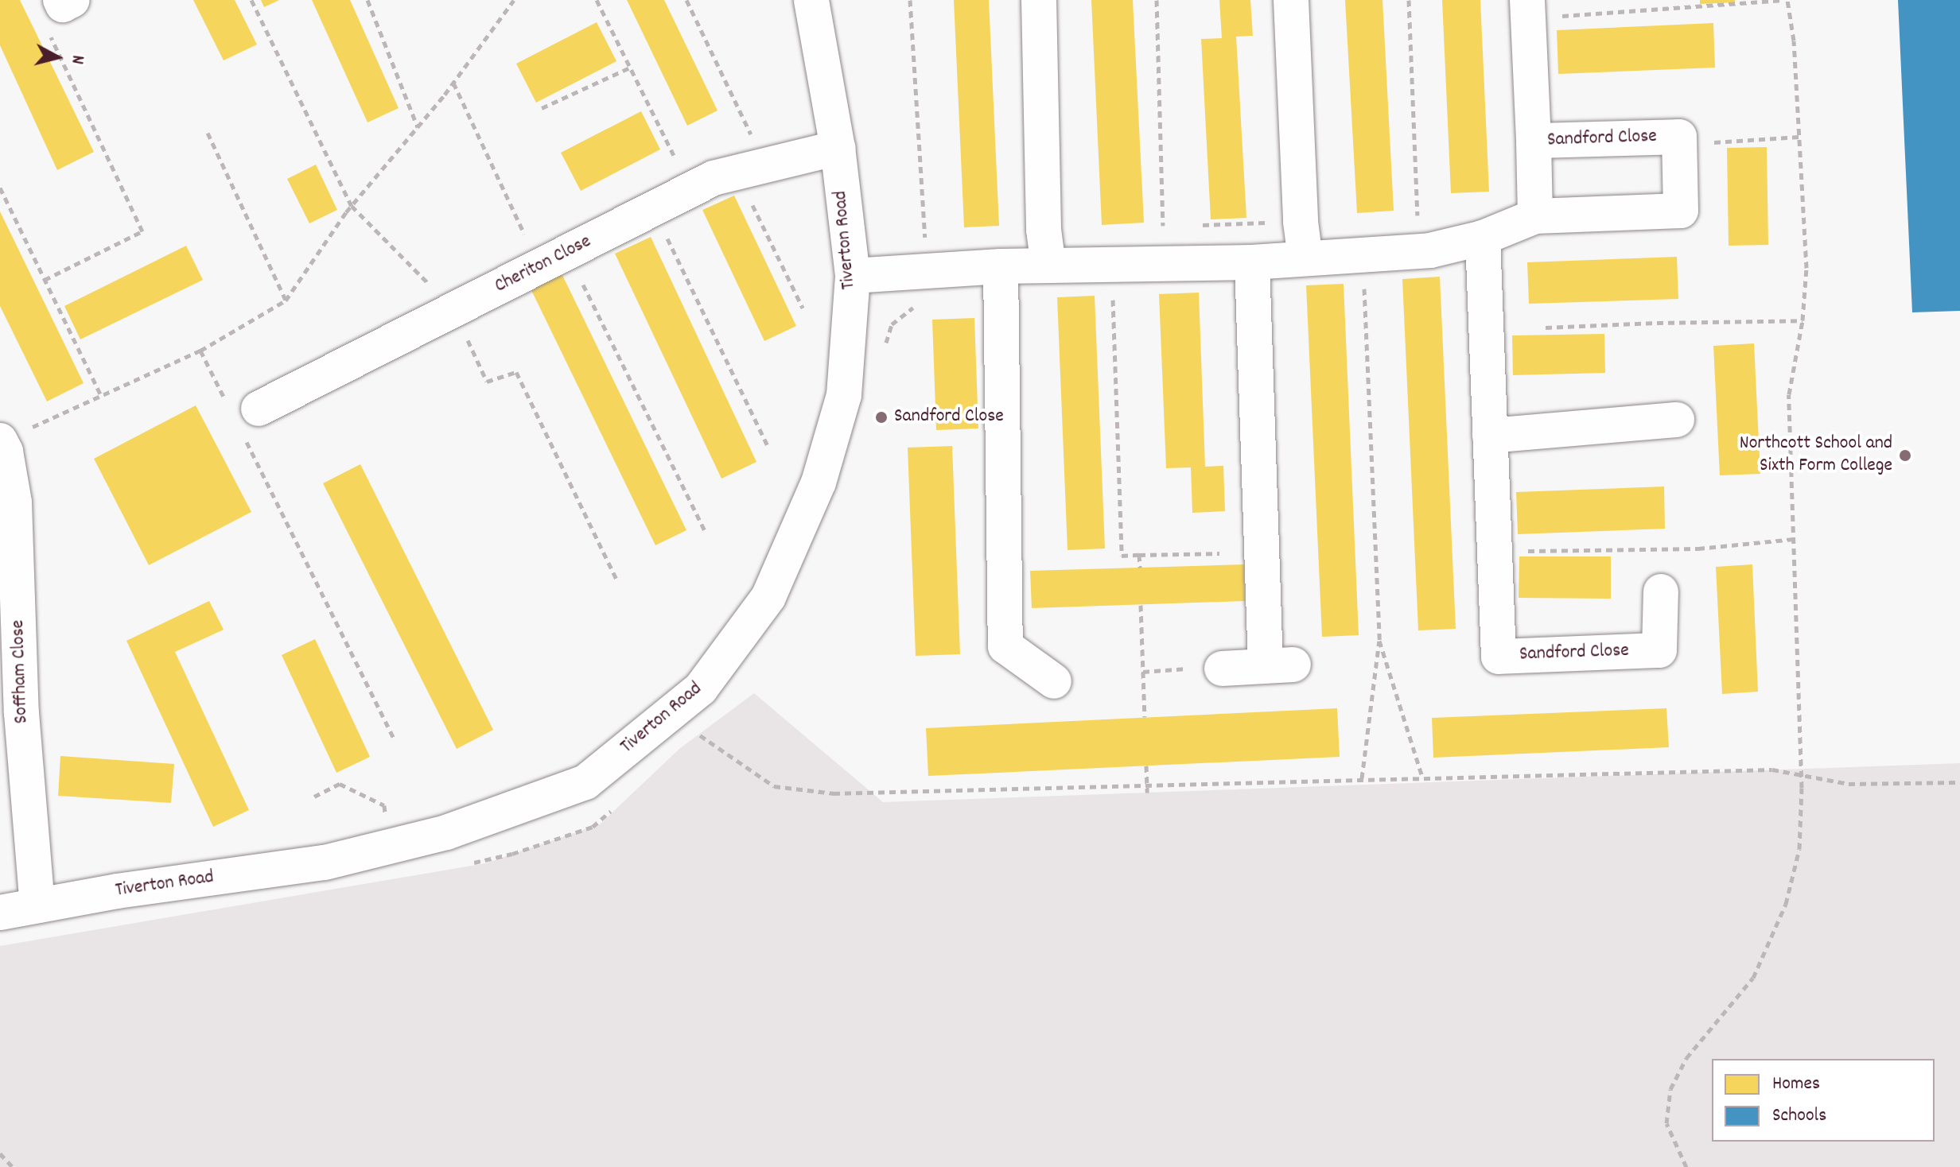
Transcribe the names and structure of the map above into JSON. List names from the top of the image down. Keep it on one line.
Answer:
{"streets":{"street":["Sandford Close","Tiverton Road","Cheriton Close","Soffham Close"]},"crossings":[["Sandford Close","Tiverton Road"],["Tiverton Road","Cheriton Close"],["Tiverton Road","Soffham Close"]],"places":["Sandford Close","Northcott School and Sixth Form College"],"legend":["Homes","Schools"],"north":"right"}
